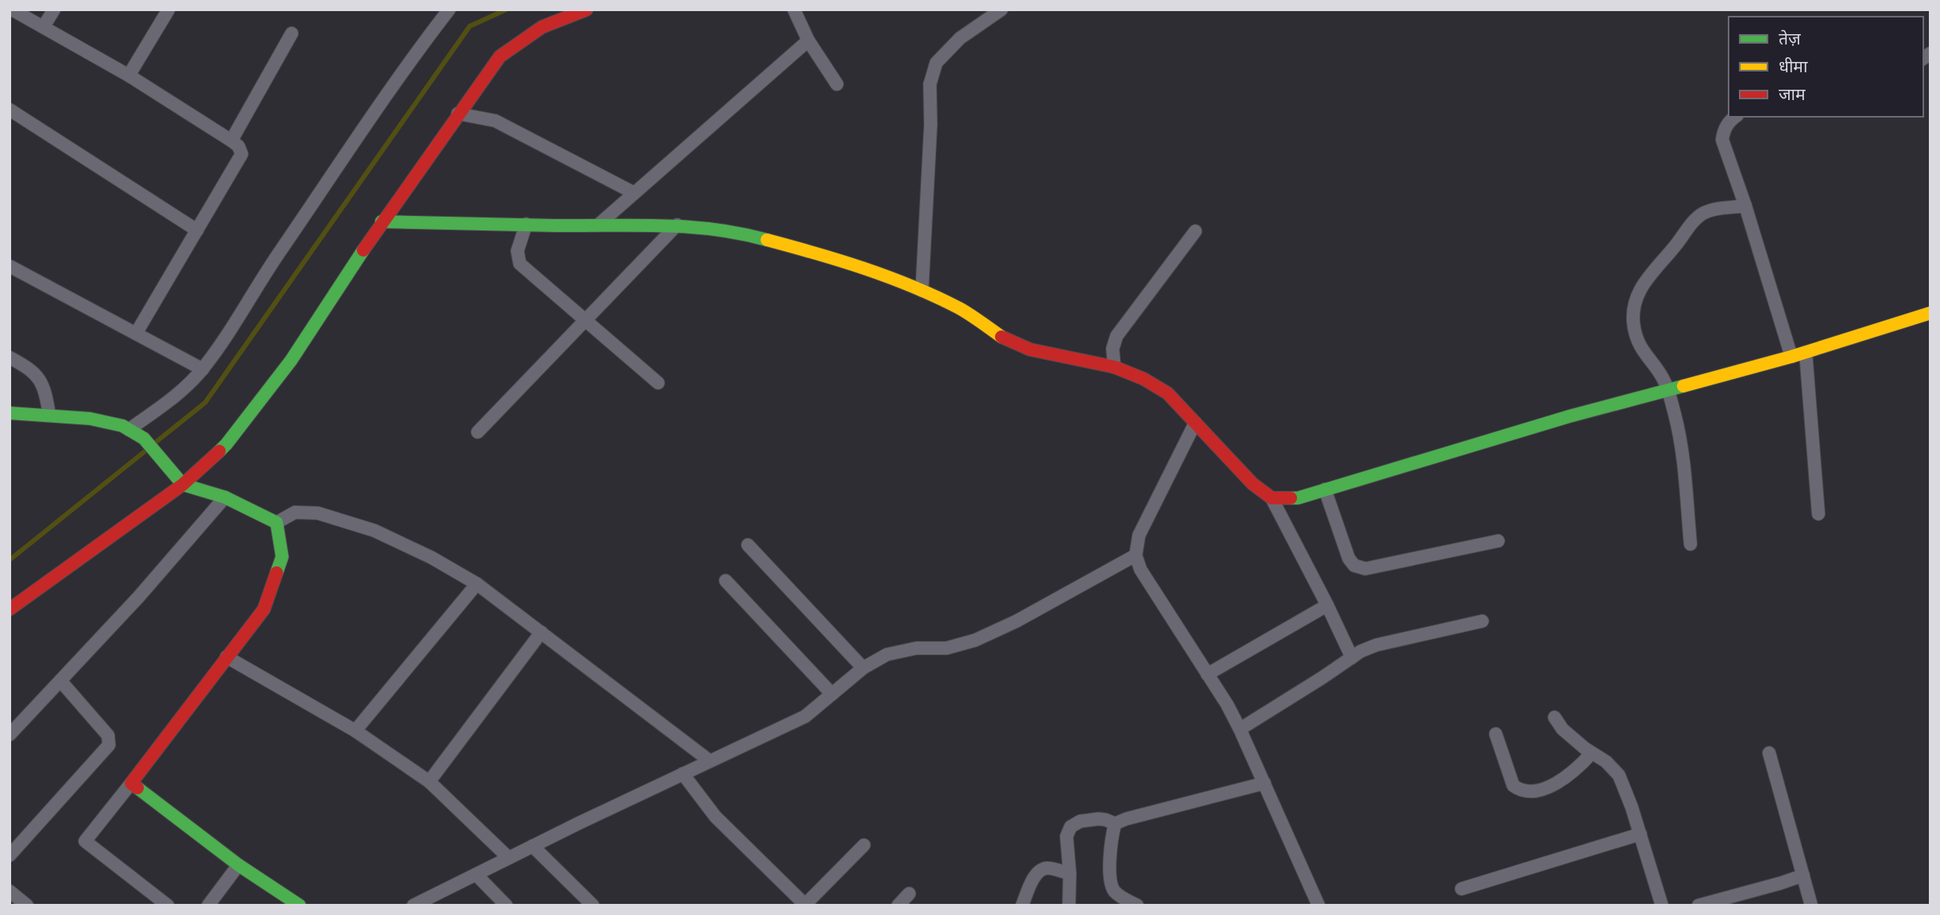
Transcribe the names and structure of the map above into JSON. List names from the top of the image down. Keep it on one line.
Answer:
{"legend":["तेज़","धीमा","जाम"]}
